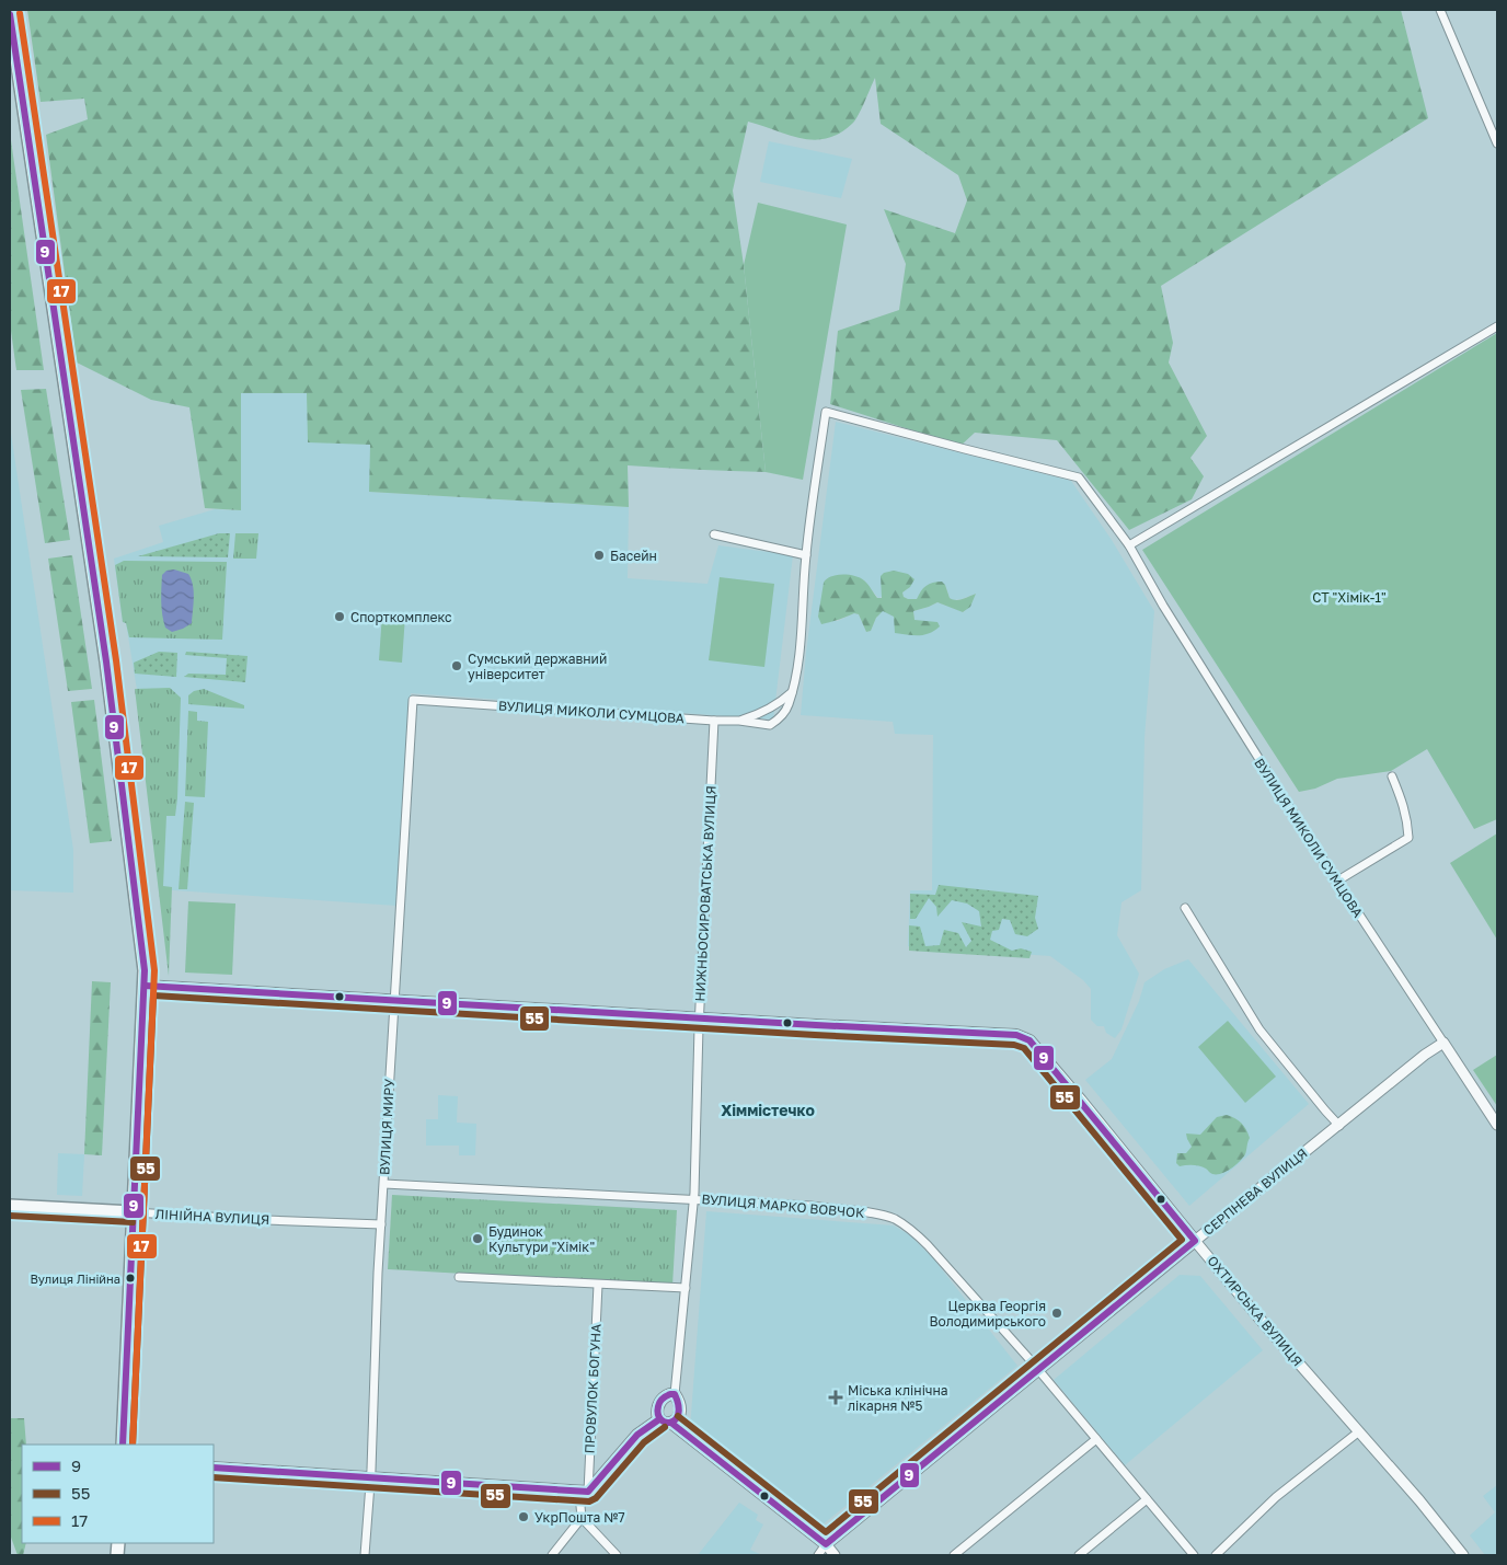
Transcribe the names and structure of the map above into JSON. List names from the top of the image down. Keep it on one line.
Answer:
{"streets":{"main road":["НИЖНЬОСИРОВАТСЬКА ВУЛИЦЯ","СЕРПНЕВА ВУЛИЦЯ","ЛІНІЙНА ВУЛИЦЯ","ОХТИРСЬКА ВУЛИЦЯ"],"street":["ВУЛИЦЯ МИКОЛИ СУМЦОВА","ВУЛИЦЯ МИРУ","ВУЛИЦЯ МАРКО ВОВЧОК","ПРОВУЛОК БОГУНА"]},"crossings":[["ВУЛИЦЯ МИКОЛИ СУМЦОВА","НИЖНЬОСИРОВАТСЬКА ВУЛИЦЯ"],["ВУЛИЦЯ МИКОЛИ СУМЦОВА","ВУЛИЦЯ МИРУ"],["ВУЛИЦЯ МИКОЛИ СУМЦОВА","СЕРПНЕВА ВУЛИЦЯ"],["НИЖНЬОСИРОВАТСЬКА ВУЛИЦЯ","ВУЛИЦЯ МАРКО ВОВЧОК"],["НИЖНЬОСИРОВАТСЬКА ВУЛИЦЯ","ОХТИРСЬКА ВУЛИЦЯ"],["ВУЛИЦЯ МИРУ","ВУЛИЦЯ МАРКО ВОВЧОК"],["ВУЛИЦЯ МИРУ","ЛІНІЙНА ВУЛИЦЯ"],["ВУЛИЦЯ МИРУ","ОХТИРСЬКА ВУЛИЦЯ"],["СЕРПНЕВА ВУЛИЦЯ","ВУЛИЦЯ МАРКО ВОВЧОК"],["СЕРПНЕВА ВУЛИЦЯ","ОХТИРСЬКА ВУЛИЦЯ"]],"districts":["Хіммістечко"],"parks":["СТ \"Хімік-1\""],"places":{"other":["Басейн","Спорткомплекс","Сумський державний університет","Будинок Культури \"Хімік\"","Вулиця Лінійна","Церква Георгія Володимирського","УкрПошта №7"],"health":["Міська клінічна лікарня №5"]},"lines":["transit line 17","transit line 9","transit line 55"],"legend":["9","55","17"]}
